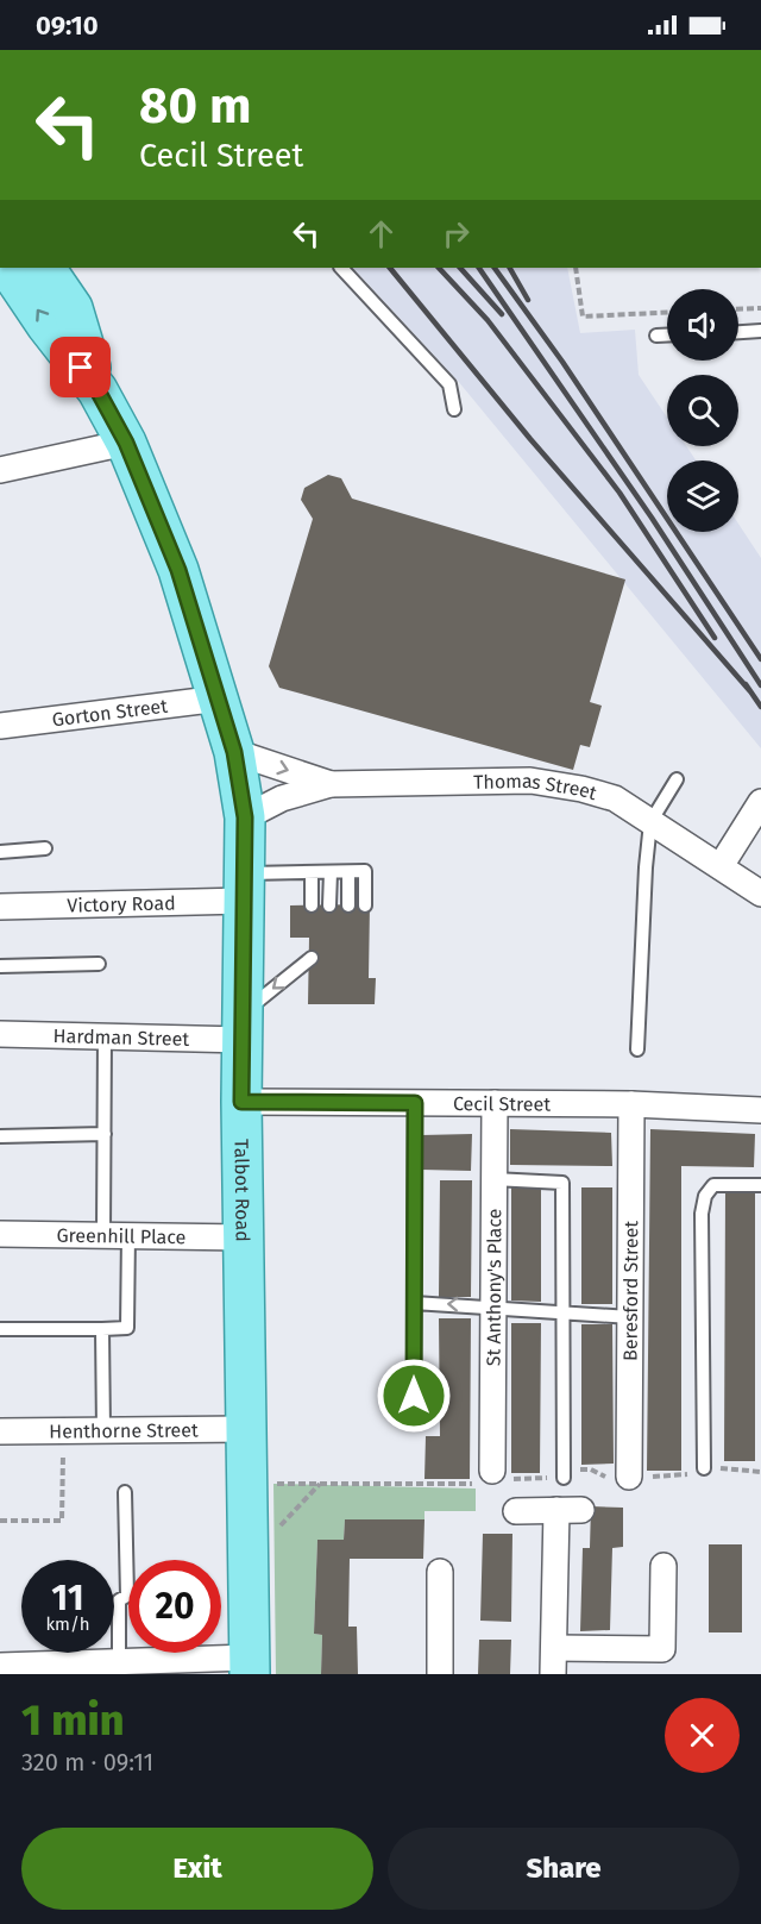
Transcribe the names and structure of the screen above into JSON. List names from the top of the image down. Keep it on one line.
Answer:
{"streets":{"main road":["Talbot Road"],"street":["Gorton Street","Thomas Street","Victory Road","Hardman Street","Cecil Street","Greenhill Place","St Anthony's Place","Beresford Street","Henthorne Street"]},"crossings":[["Gorton Street","Talbot Road"],["Thomas Street","Talbot Road"],["Victory Road","Talbot Road"],["Hardman Street","Talbot Road"],["Cecil Street","Talbot Road"],["Cecil Street","St Anthony's Place"],["Cecil Street","Beresford Street"],["Talbot Road","Greenhill Place"],["Talbot Road","Henthorne Street"]],"page":{"status":"09:10","turn":["80 m","Cecil Street"],"speed":"11 km/h","limit":"20","heading":["1 min","320 m · 09:11"],"buttons":["Exit","Share"]}}
